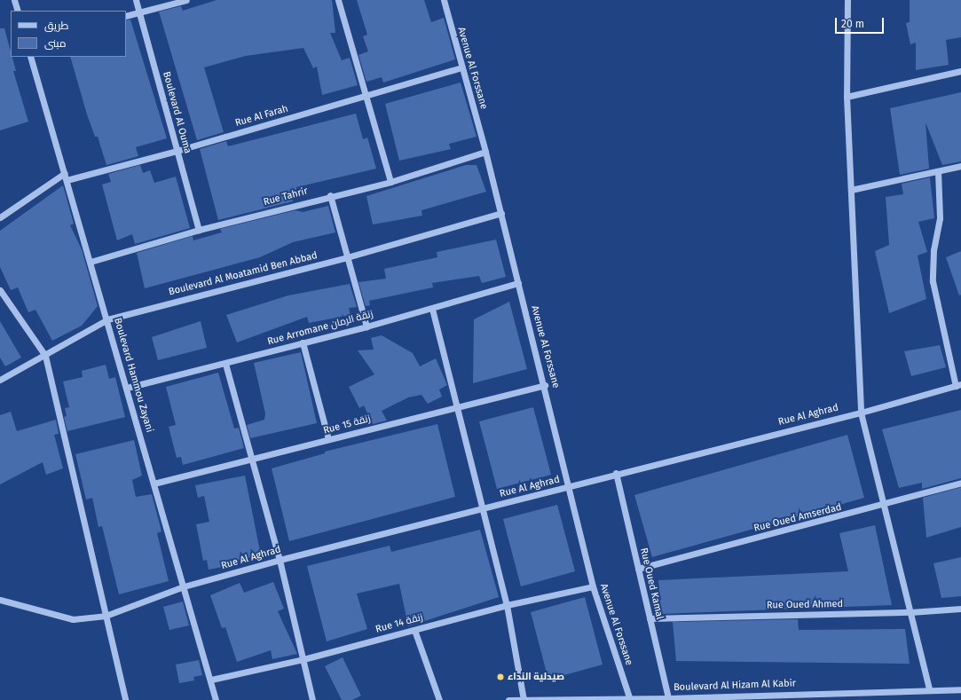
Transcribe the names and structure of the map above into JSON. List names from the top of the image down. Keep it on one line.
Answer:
{"streets":{"street":["Avenue Al Forssane","Boulevard Al Ouma","Rue Al Farah","Rue Tahrir","Boulevard Al Moatamid Ben Abbad","Rue Arromane زنقة الرمان","Boulevard Hammou Zayani","Rue Al Aghrad","Rue 15 زنقة","Rue Oued Amserdad","Rue Oued Kamal","Rue Oued Ahmed","Rue 14 زنقة","Boulevard Al Hizam Al Kabir"]},"crossings":[["Avenue Al Forssane","Rue Al Farah"],["Avenue Al Forssane","Rue Tahrir"],["Avenue Al Forssane","Boulevard Al Moatamid Ben Abbad"],["Avenue Al Forssane","Rue Arromane زنقة الرمان"],["Avenue Al Forssane","Rue Al Aghrad"],["Avenue Al Forssane","Rue 15 زنقة"],["Avenue Al Forssane","Rue 14 زنقة"],["Avenue Al Forssane","Boulevard Al Hizam Al Kabir"],["Boulevard Al Ouma","Rue Al Farah"],["Boulevard Al Ouma","Rue Tahrir"],["Rue Al Farah","Boulevard Hammou Zayani"],["Rue Tahrir","Boulevard Hammou Zayani"],["Boulevard Al Moatamid Ben Abbad","Boulevard Hammou Zayani"],["Rue Arromane زنقة الرمان","Boulevard Hammou Zayani"],["Boulevard Hammou Zayani","Rue Al Aghrad"],["Boulevard Hammou Zayani","Rue 15 زنقة"],["Boulevard Hammou Zayani","Rue 14 زنقة"],["Rue Al Aghrad","Rue Oued Kamal"],["Rue Oued Amserdad","Rue Oued Kamal"],["Rue Oued Kamal","Rue Oued Ahmed"],["Rue Oued Kamal","Boulevard Al Hizam Al Kabir"]],"places":["صيدلية النداء"],"legend":["طريق","مبنى"],"scale_bar":"20 m"}
